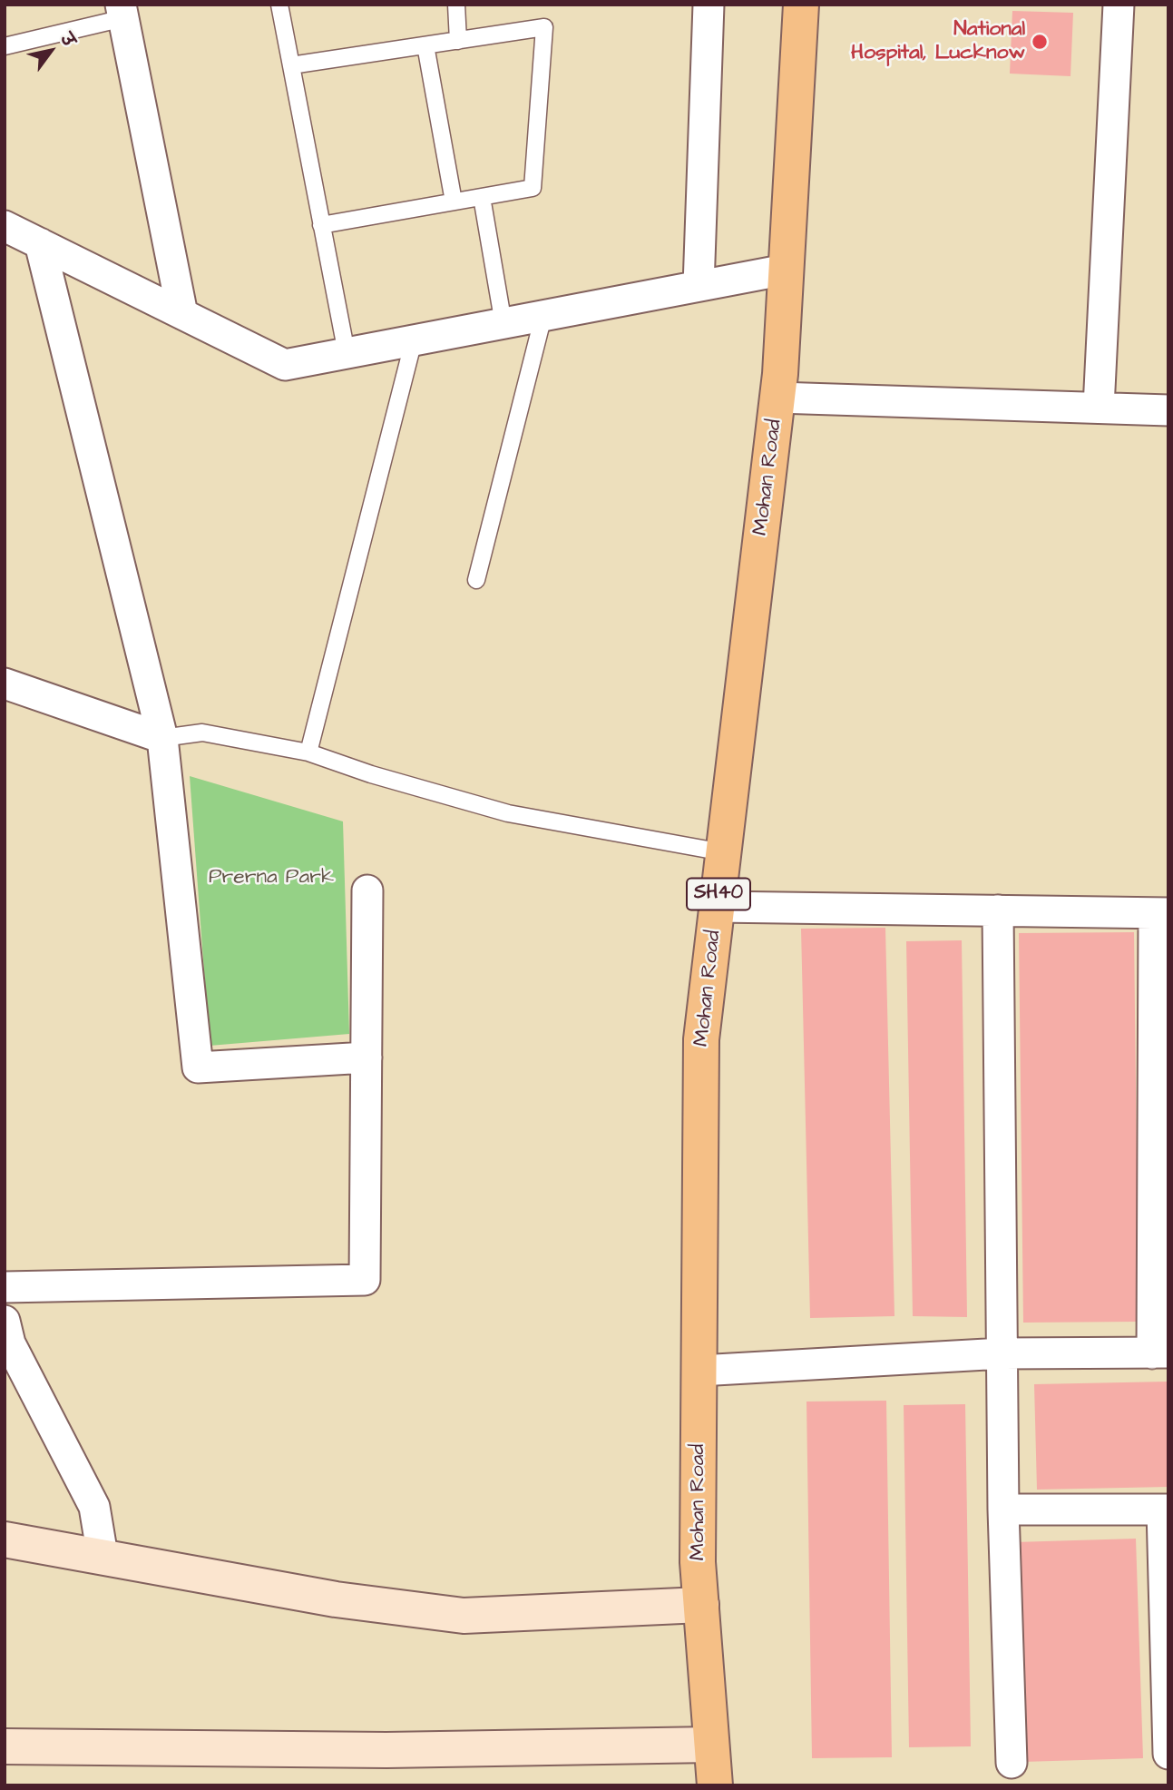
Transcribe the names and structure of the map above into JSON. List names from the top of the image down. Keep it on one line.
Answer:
{"streets":{"main road":["Mohan Road","SH40"]},"parks":["Prerna Park"],"places":["National Hospital, Lucknow"],"north":"top right"}
